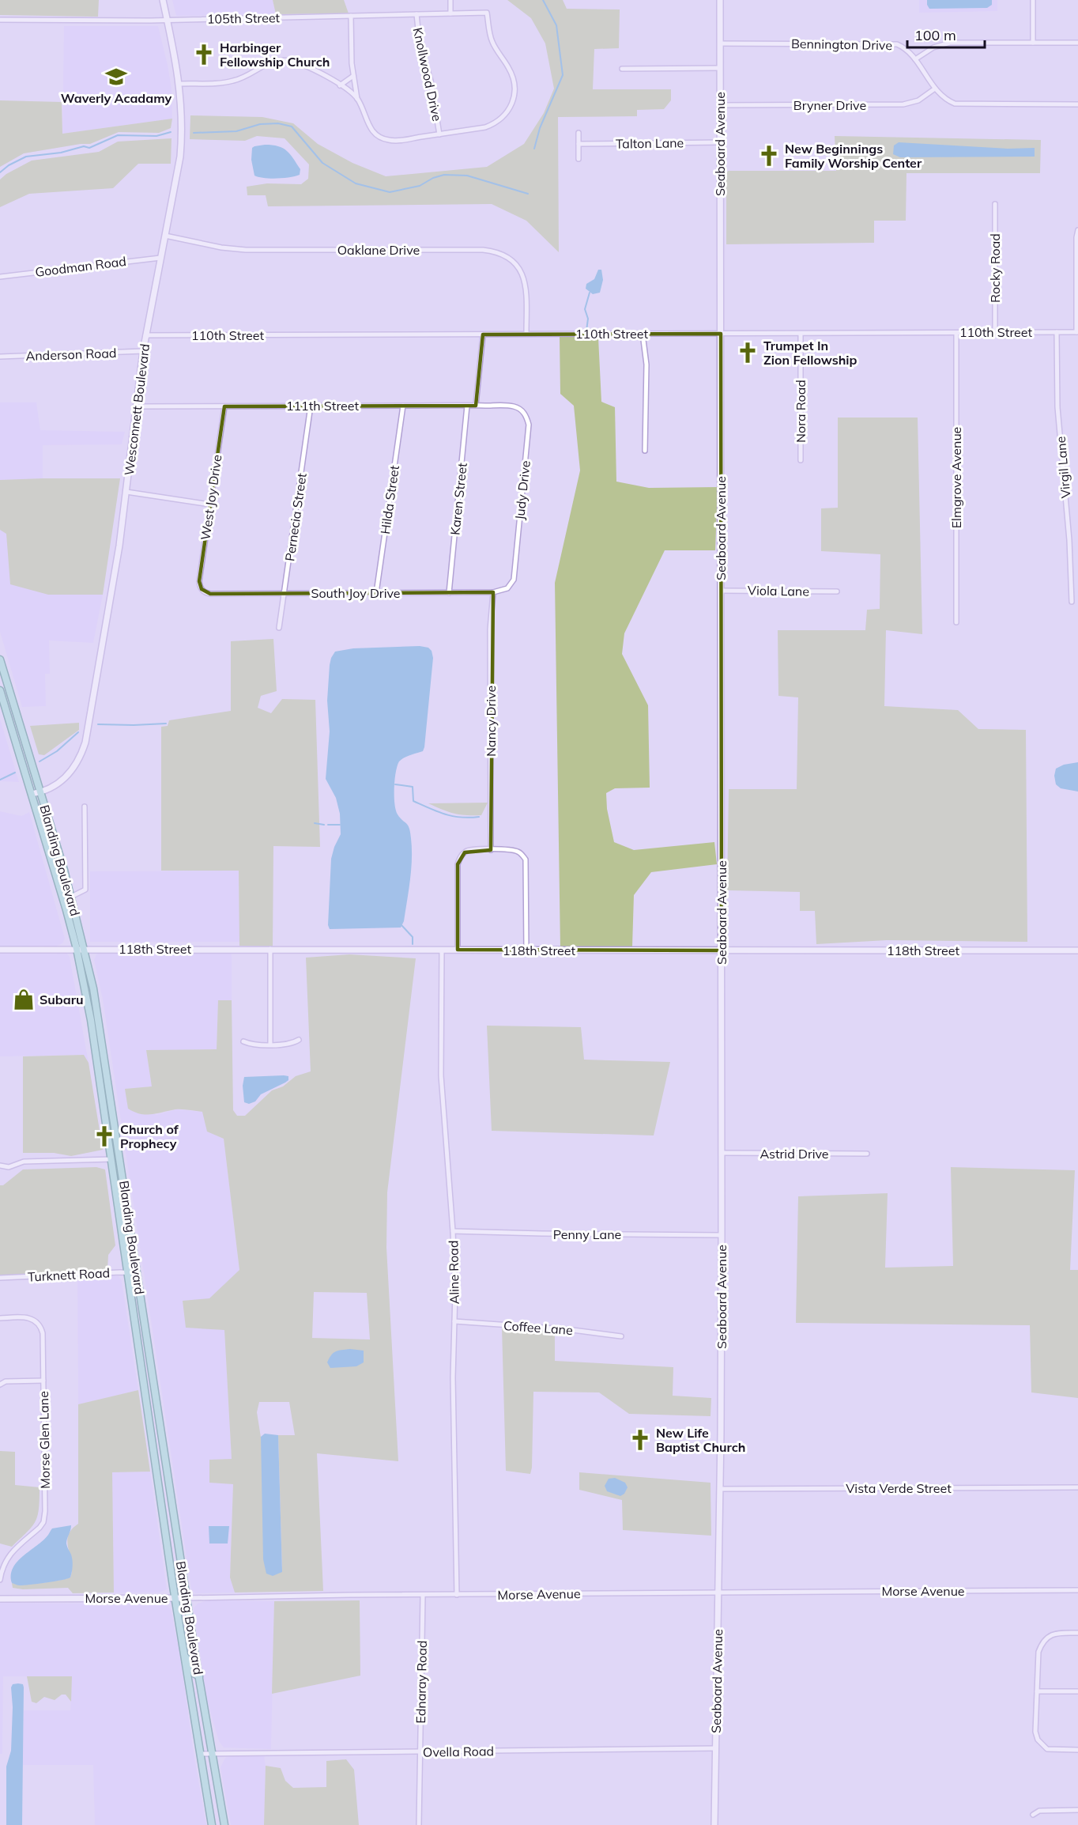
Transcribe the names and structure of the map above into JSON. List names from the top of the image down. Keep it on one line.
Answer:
{"streets":{"main road":["Blanding Boulevard"],"street":["105th Street","Bennington Drive","Knollwood Drive","Bryner Drive","Talton Lane","Seaboard Avenue","Oaklane Drive","Goodman Road","Rocky Road","110th Street","Anderson Road","111th Street","Wesconnett Boulevard","Nora Road","Virgil Lane","Elmgrove Avenue","Judy Drive","West Joy Drive","Karen Street","Hilda Street","Pernecia Street","Viola Lane","South Joy Drive","Nancy Drive","118th Street","Astrid Drive","Penny Lane","Aline Road","Turknett Road","Coffee Lane","Morse Glen Lane","Vista Verde Street","Morse Avenue","Ednaray Road","Ovella Road"]},"crossings":[["105th Street","Knollwood Drive"],["105th Street","Wesconnett Boulevard"],["Bennington Drive","Bryner Drive"],["Bennington Drive","Seaboard Avenue"],["Bryner Drive","Seaboard Avenue"],["Talton Lane","Seaboard Avenue"],["Seaboard Avenue","110th Street"],["Seaboard Avenue","Viola Lane"],["Seaboard Avenue","118th Street"],["Seaboard Avenue","Astrid Drive"],["Seaboard Avenue","Penny Lane"],["Seaboard Avenue","Vista Verde Street"],["Seaboard Avenue","Morse Avenue"],["Seaboard Avenue","Ovella Road"],["Oaklane Drive","110th Street"],["Oaklane Drive","Wesconnett Boulevard"],["Goodman Road","Wesconnett Boulevard"],["Rocky Road","110th Street"],["110th Street","Wesconnett Boulevard"],["110th Street","Nora Road"],["110th Street","Virgil Lane"],["110th Street","Elmgrove Avenue"],["Anderson Road","Wesconnett Boulevard"],["111th Street","Wesconnett Boulevard"],["111th Street","Judy Drive"],["111th Street","West Joy Drive"],["111th Street","Karen Street"],["111th Street","Hilda Street"],["111th Street","Pernecia Street"],["Wesconnett Boulevard","Blanding Boulevard"],["Judy Drive","South Joy Drive"],["West Joy Drive","South Joy Drive"],["Karen Street","South Joy Drive"],["Hilda Street","South Joy Drive"],["Pernecia Street","South Joy Drive"],["South Joy Drive","Nancy Drive"],["Blanding Boulevard","118th Street"],["Blanding Boulevard","Turknett Road"],["Blanding Boulevard","Morse Avenue"],["Blanding Boulevard","Ovella Road"],["118th Street","Aline Road"],["Penny Lane","Aline Road"],["Aline Road","Coffee Lane"],["Aline Road","Morse Avenue"],["Morse Avenue","Ednaray Road"],["Ednaray Road","Ovella Road"]],"places":{"church":["Harbinger Fellowship Church","New Beginnings Family Worship Center","Trumpet In Zion Fellowship","Church of Prophecy","New Life Baptist Church"],"school or university":["Waverly Acadamy"],"shop":["Subaru"]},"scale_bar":"100 m"}
